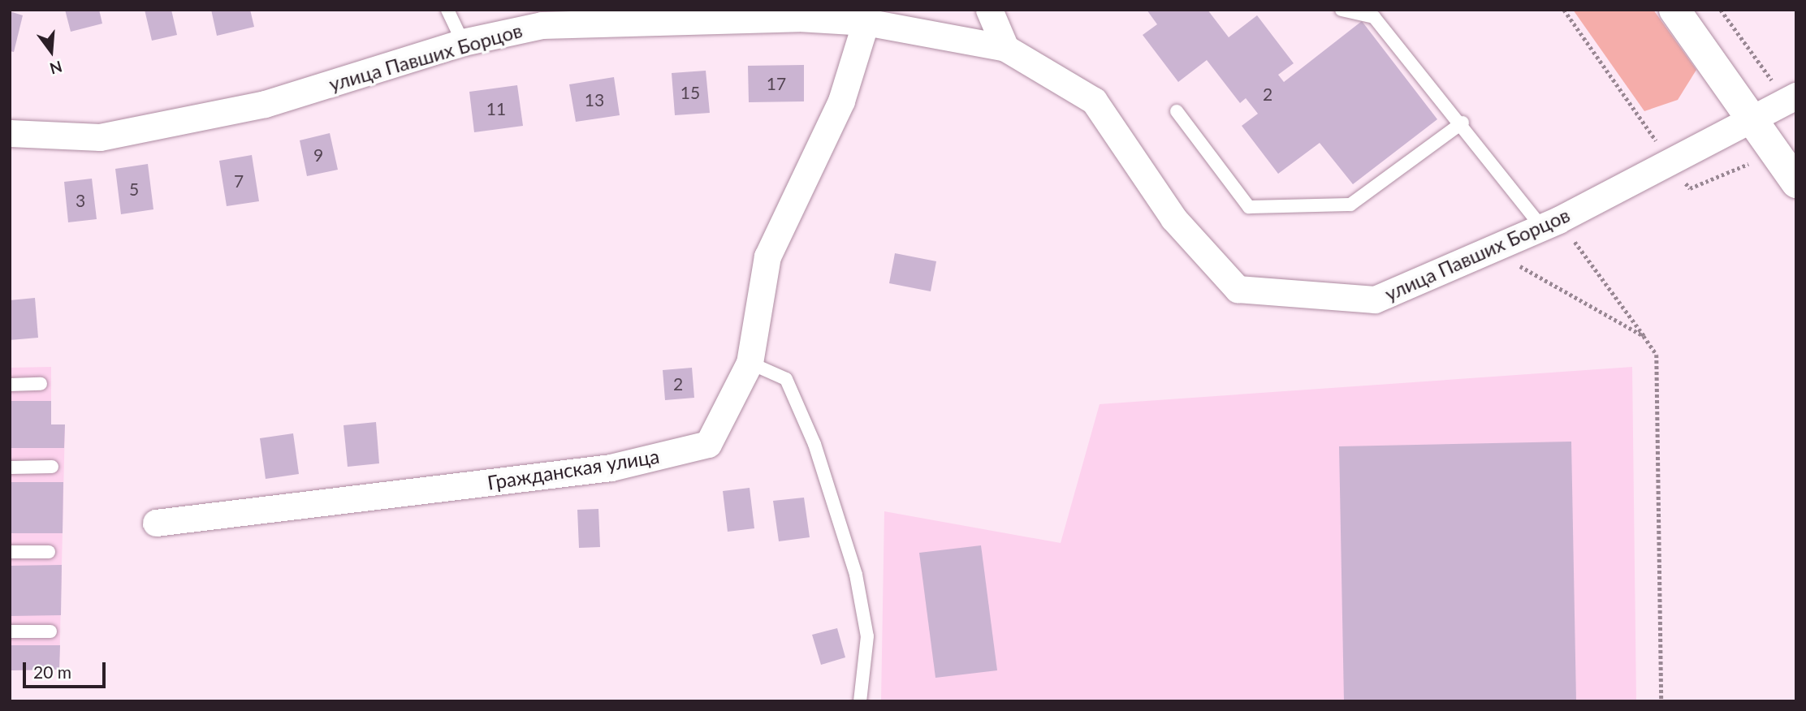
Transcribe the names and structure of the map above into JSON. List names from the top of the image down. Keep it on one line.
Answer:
{"streets":{"street":["улица Павших Борцов","Гражданская улица"]},"crossings":[["улица Павших Борцов","Гражданская улица"]],"house_numbers":["17","15","2","13","11","9","7","5","3","2"],"scale_bar":"20 m","north":"bottom"}
